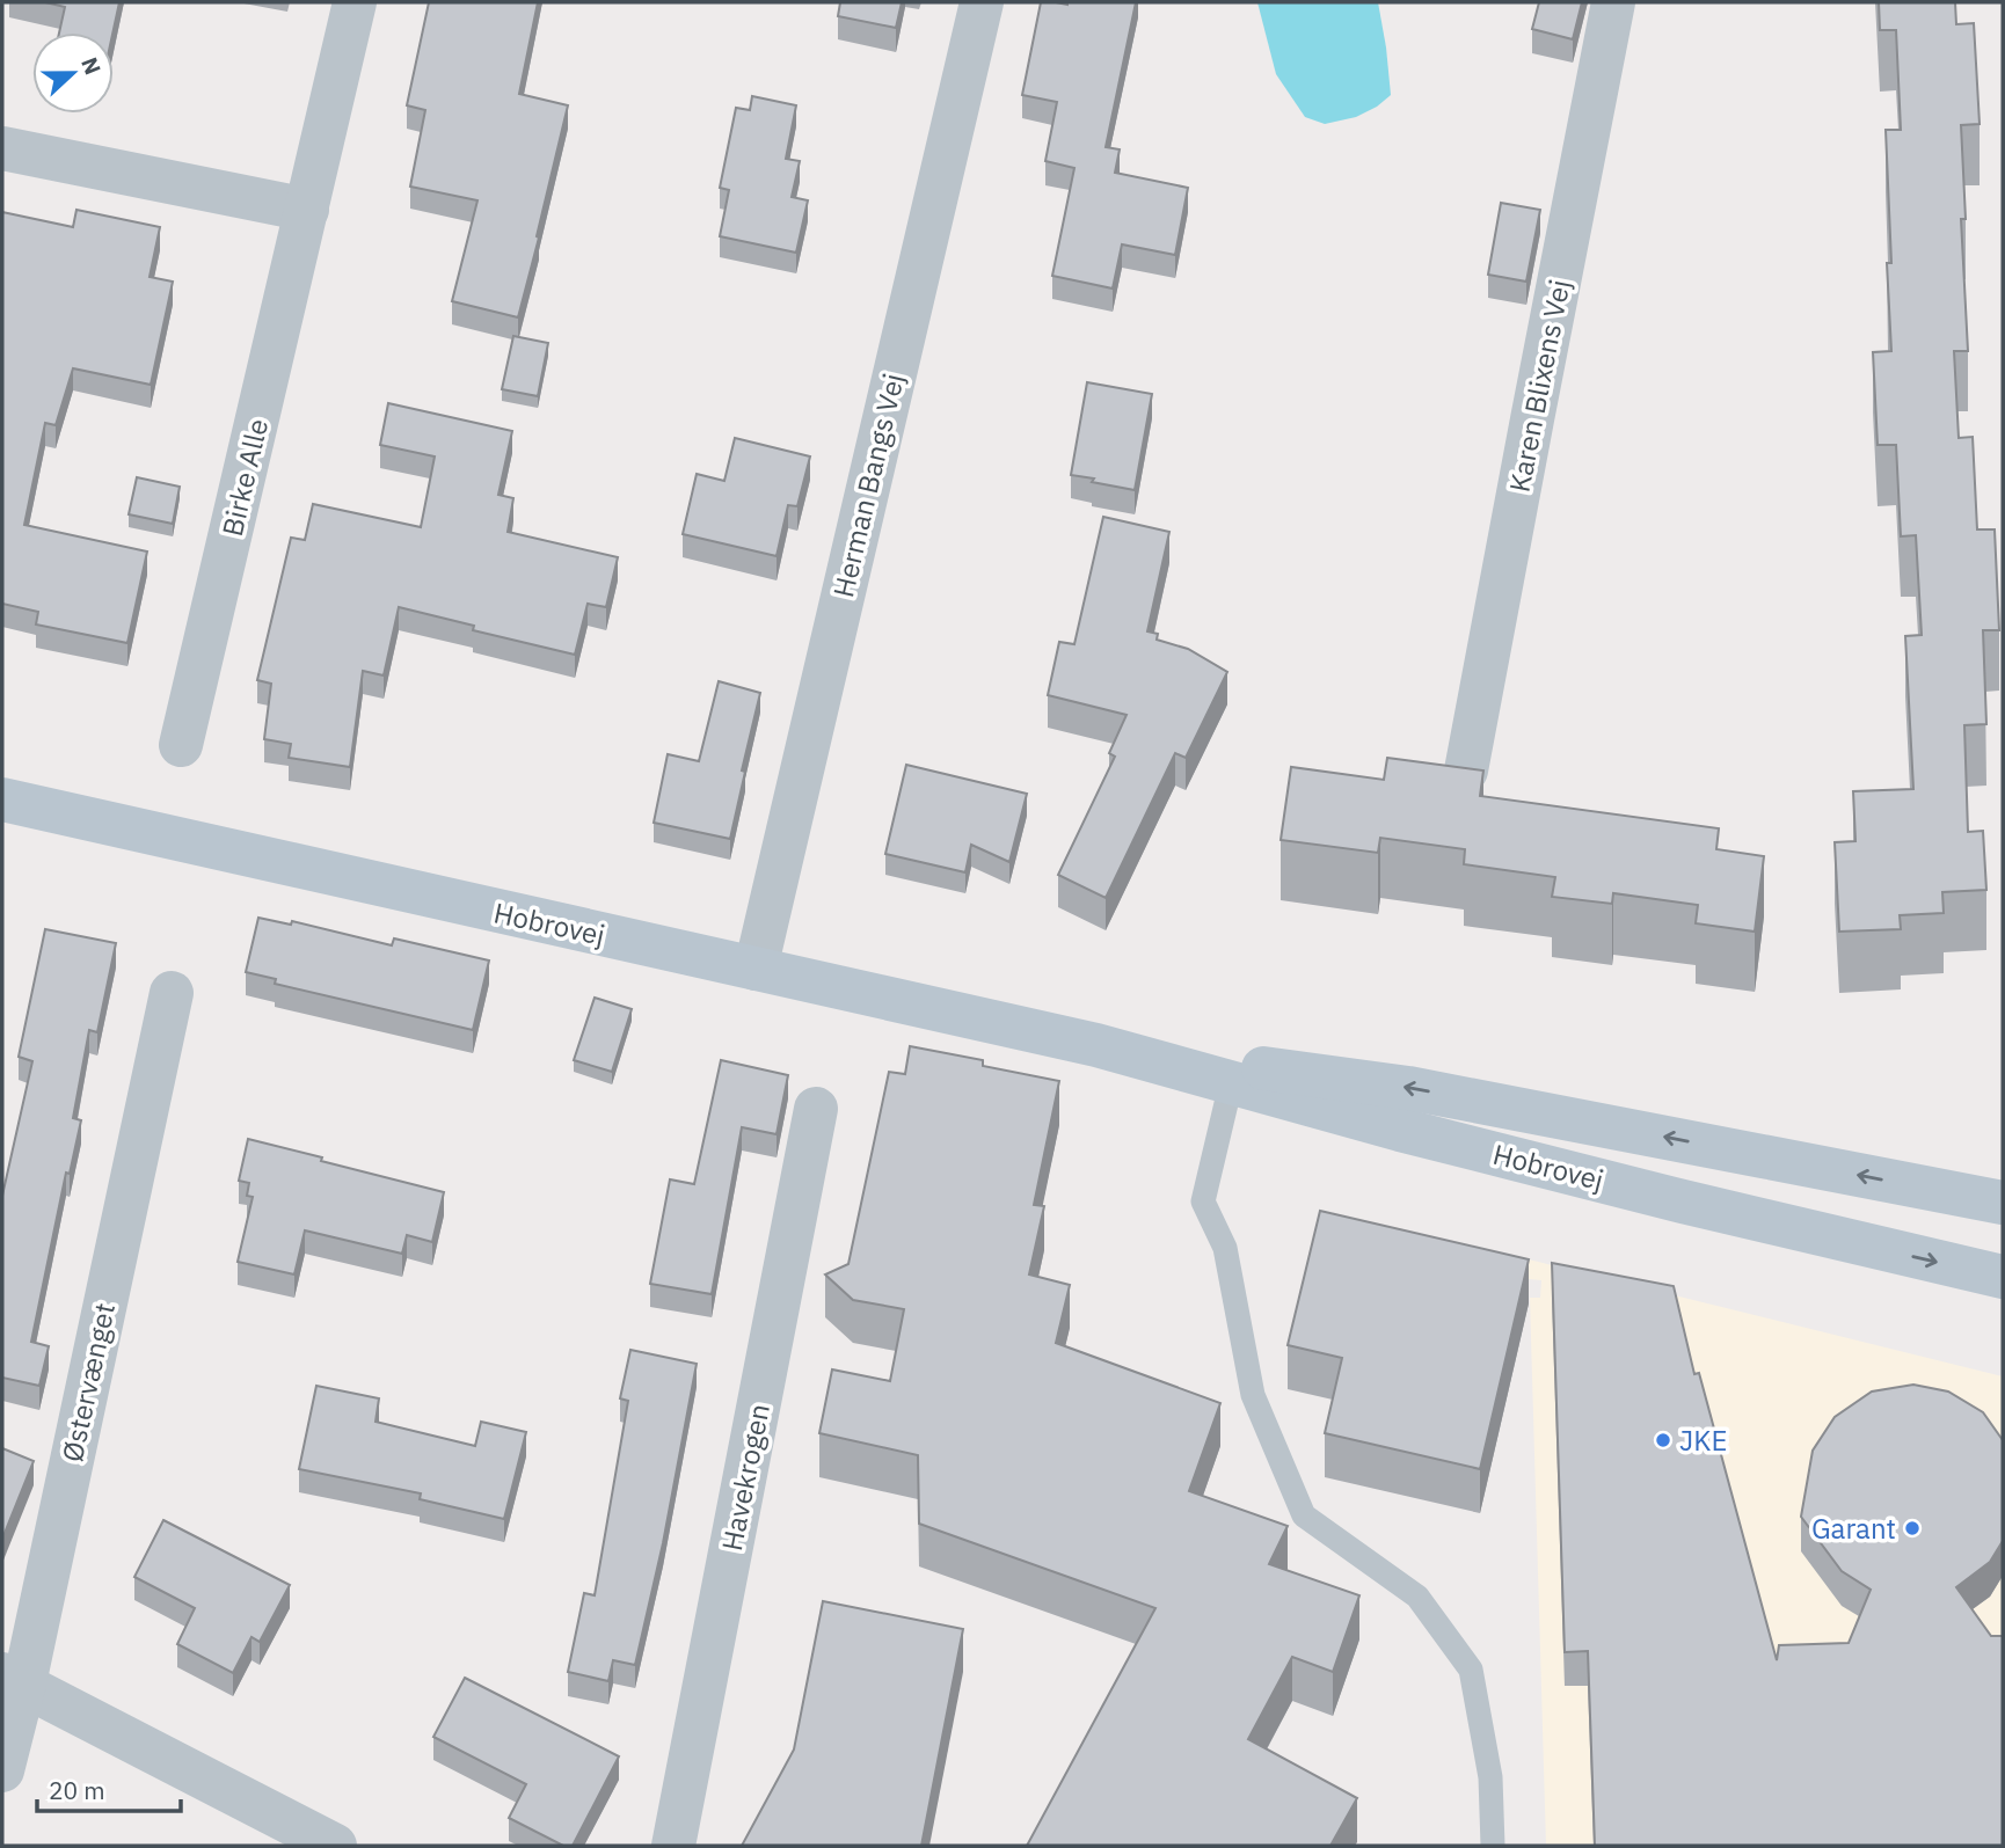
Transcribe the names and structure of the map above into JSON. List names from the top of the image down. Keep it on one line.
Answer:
{"streets":{"main road":["Hobrovej"],"street":["Karen Blixens Vej","Birke Alle","Herman Bangs Vej","Østervænget","Havekrogen"]},"crossings":[["Herman Bangs Vej","Hobrovej"]],"places":["JKE","Garant"],"scale_bar":"20 m","north":"right"}
